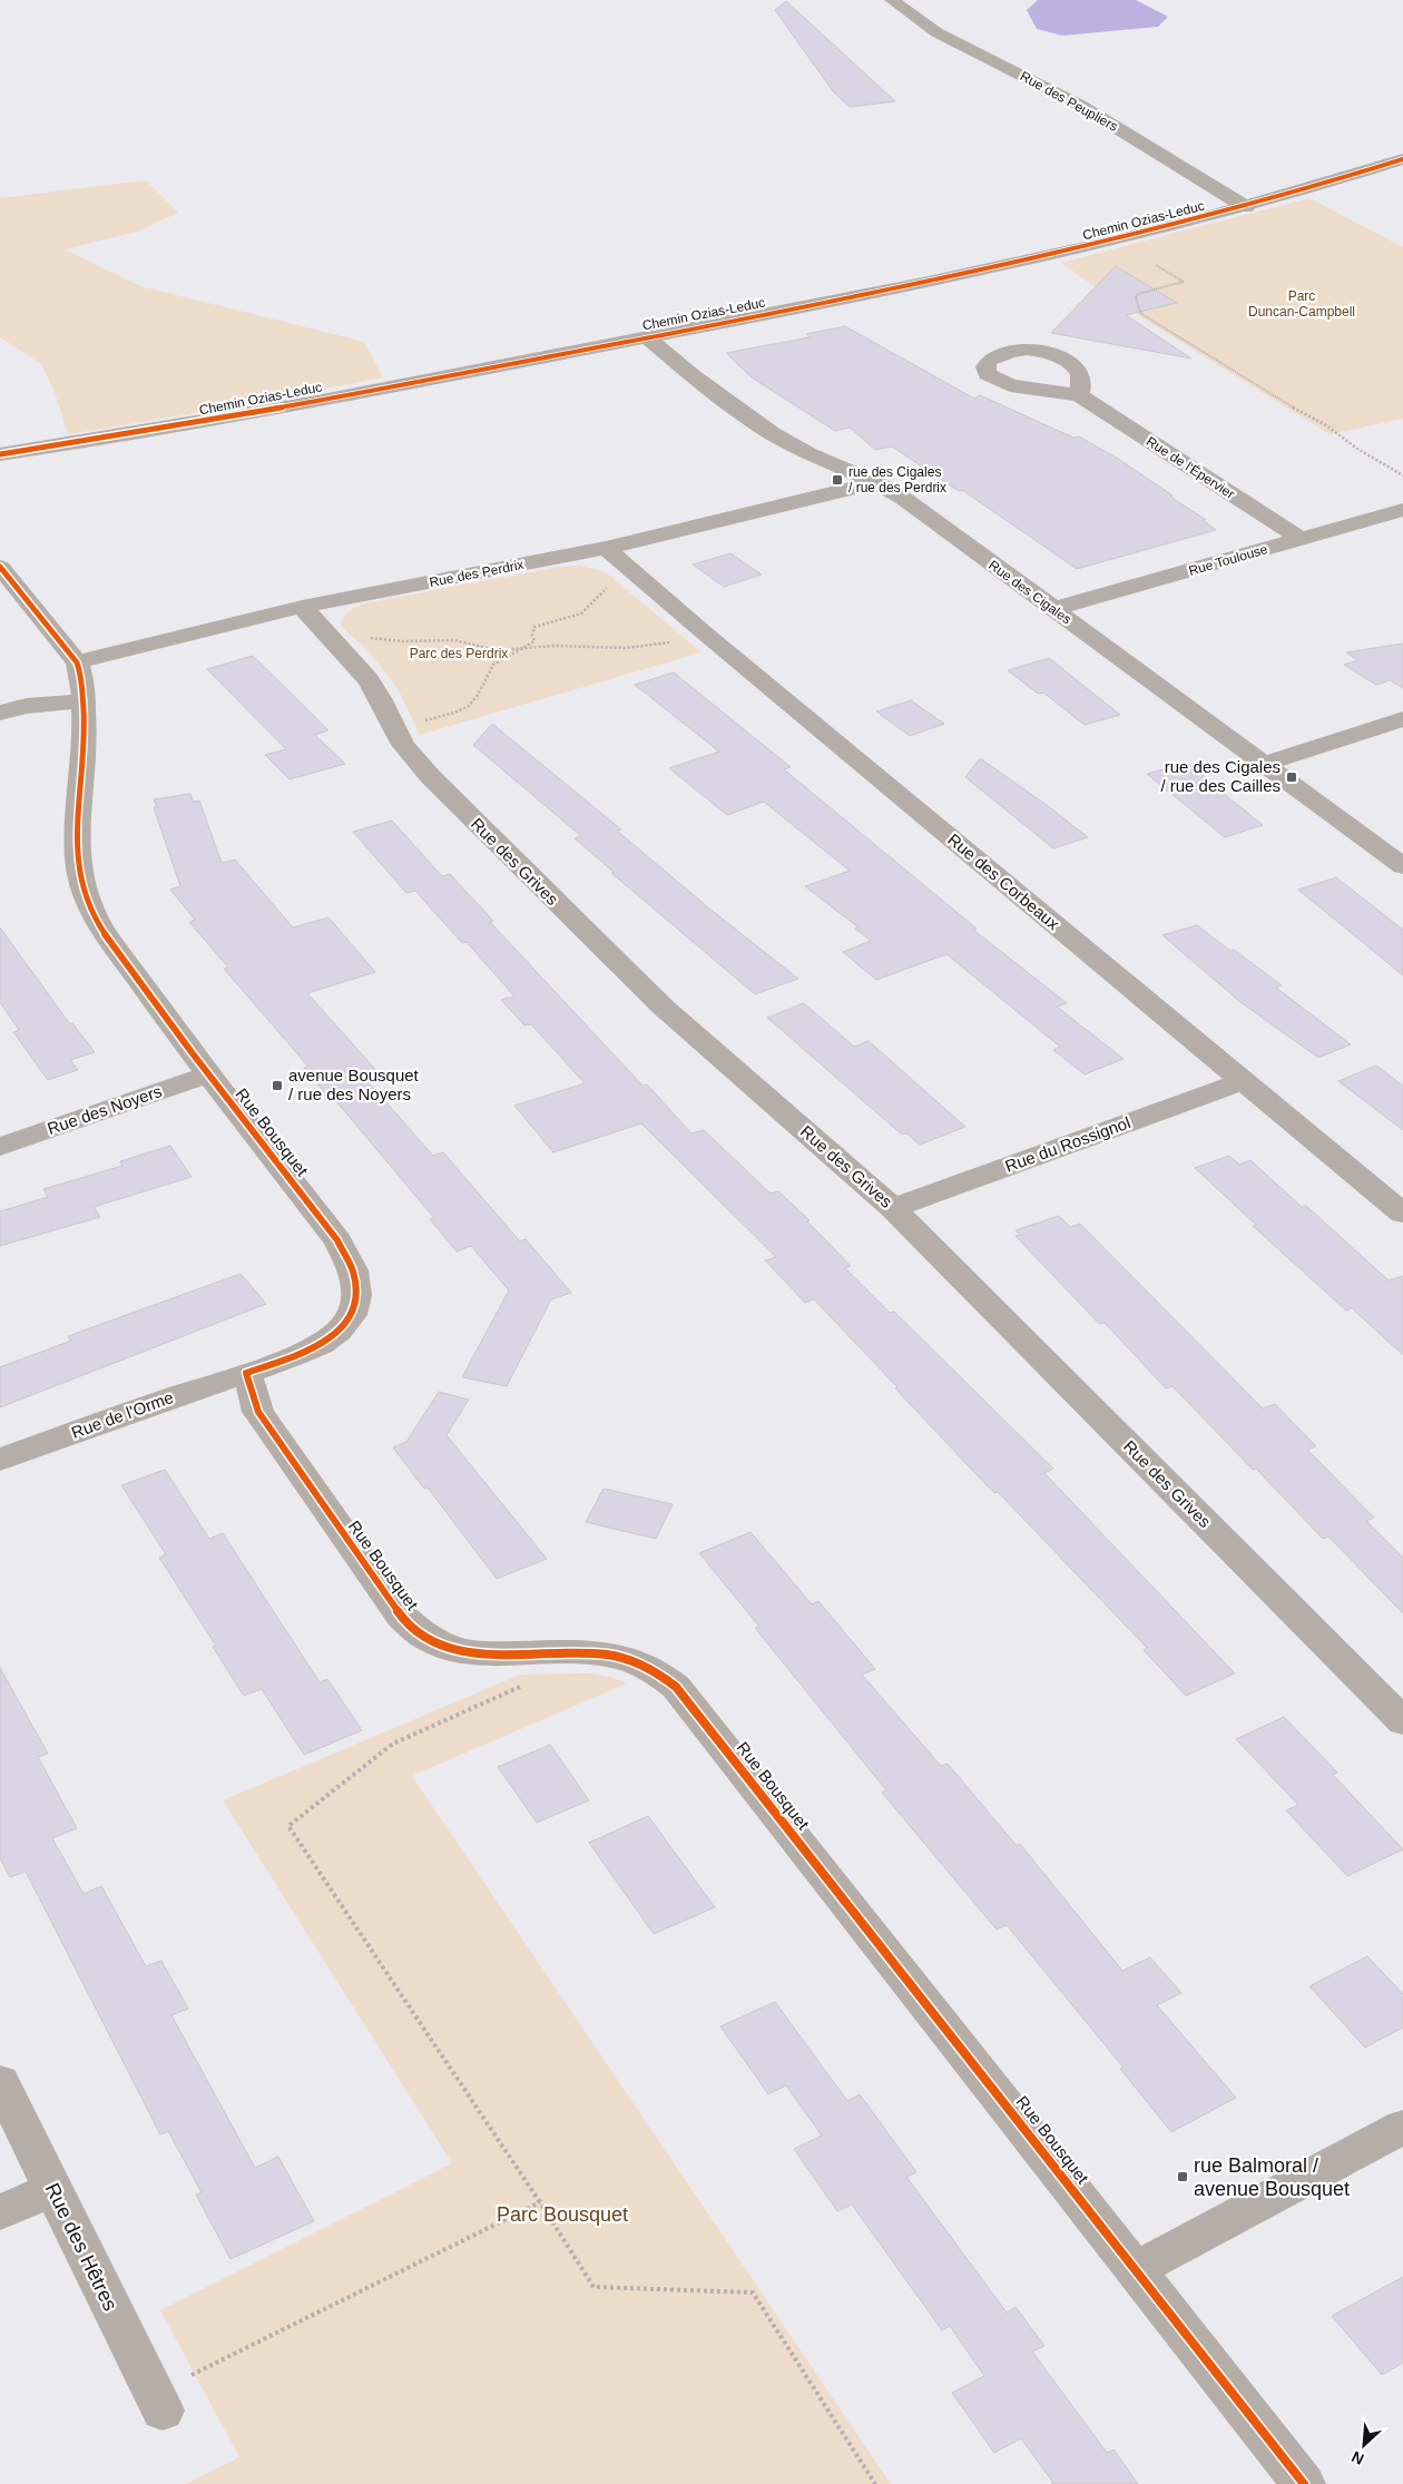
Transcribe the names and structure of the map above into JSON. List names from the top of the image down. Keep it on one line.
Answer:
{"streets":{"street":["Rue des Peupliers","Chemin Ozias-Leduc","Rue de l'Épervier","Rue Toulouse","Rue des Perdrix","Rue des Cigales","Rue des Grives","Rue des Corbeaux","Rue des Noyers","Rue Bousquet","Rue du Rossignol","Rue de l'Orme","Rue des Hêtres"]},"crossings":[["Rue des Peupliers","Chemin Ozias-Leduc"],["Chemin Ozias-Leduc","Rue des Cigales"],["Rue de l'Épervier","Rue Toulouse"],["Rue Toulouse","Rue des Cigales"],["Rue des Perdrix","Rue des Cigales"],["Rue des Perdrix","Rue des Grives"],["Rue des Perdrix","Rue des Corbeaux"],["Rue des Perdrix","Rue Bousquet"],["Rue des Grives","Rue du Rossignol"],["Rue des Corbeaux","Rue du Rossignol"],["Rue des Noyers","Rue Bousquet"],["Rue Bousquet","Rue de l'Orme"]],"parks":["Parc Duncan-Campbell","Parc des Perdrix","Parc Bousquet"],"places":{"transit":["rue des Cigales / rue des Perdrix","rue des Cigales / rue des Cailles","avenue Bousquet / rue des Noyers","rue Balmoral / avenue Bousquet"]},"north":"bottom left"}
